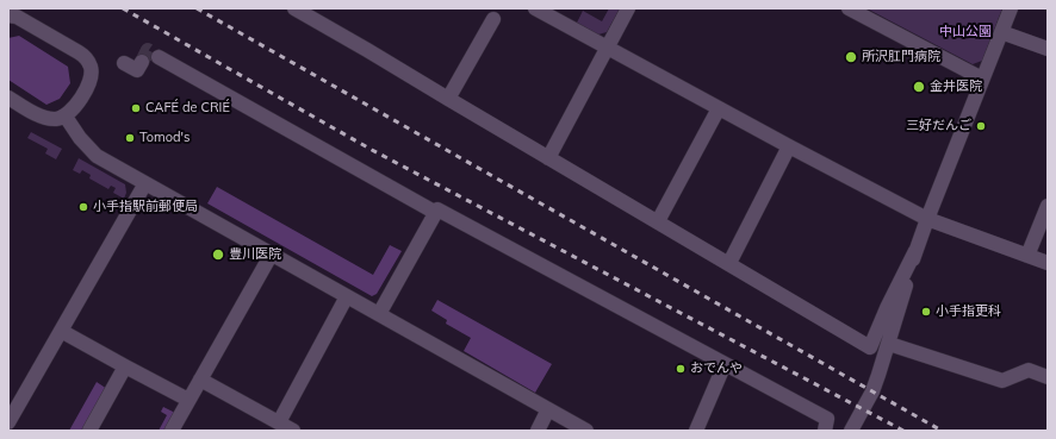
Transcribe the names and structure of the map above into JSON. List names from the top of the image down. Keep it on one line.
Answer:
{"parks":["中山公園"],"places":["所沢肛門病院","金井医院","CAFÉ de CRIÉ","三好だんご","Tomod's","小手指駅前郵便局","豊川医院","小手指更科","おでんや"]}
